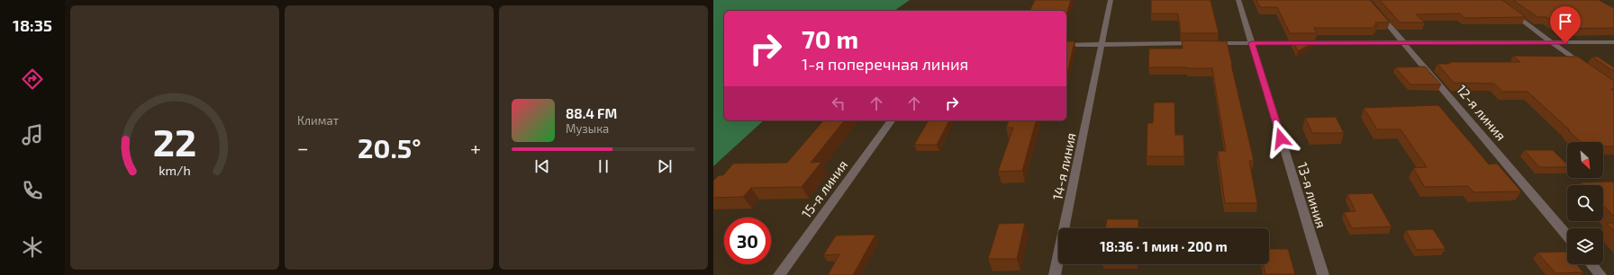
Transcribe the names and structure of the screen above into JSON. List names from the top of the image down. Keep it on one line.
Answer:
{"streets":{"street":["12-я линия","14-я линия","15-я линия","13-я линия"]},"north":"bottom right","page":{"tabs":"18:35","tile":"Климат","turn":["70 m","1-я поперечная линия"],"song":["88.4 FM","Музыка"],"heat":["−","20.5°","+"],"limit":"30","trip":"18:36 · 1 мин · 200 m","gauge":["22","km/h"]}}
